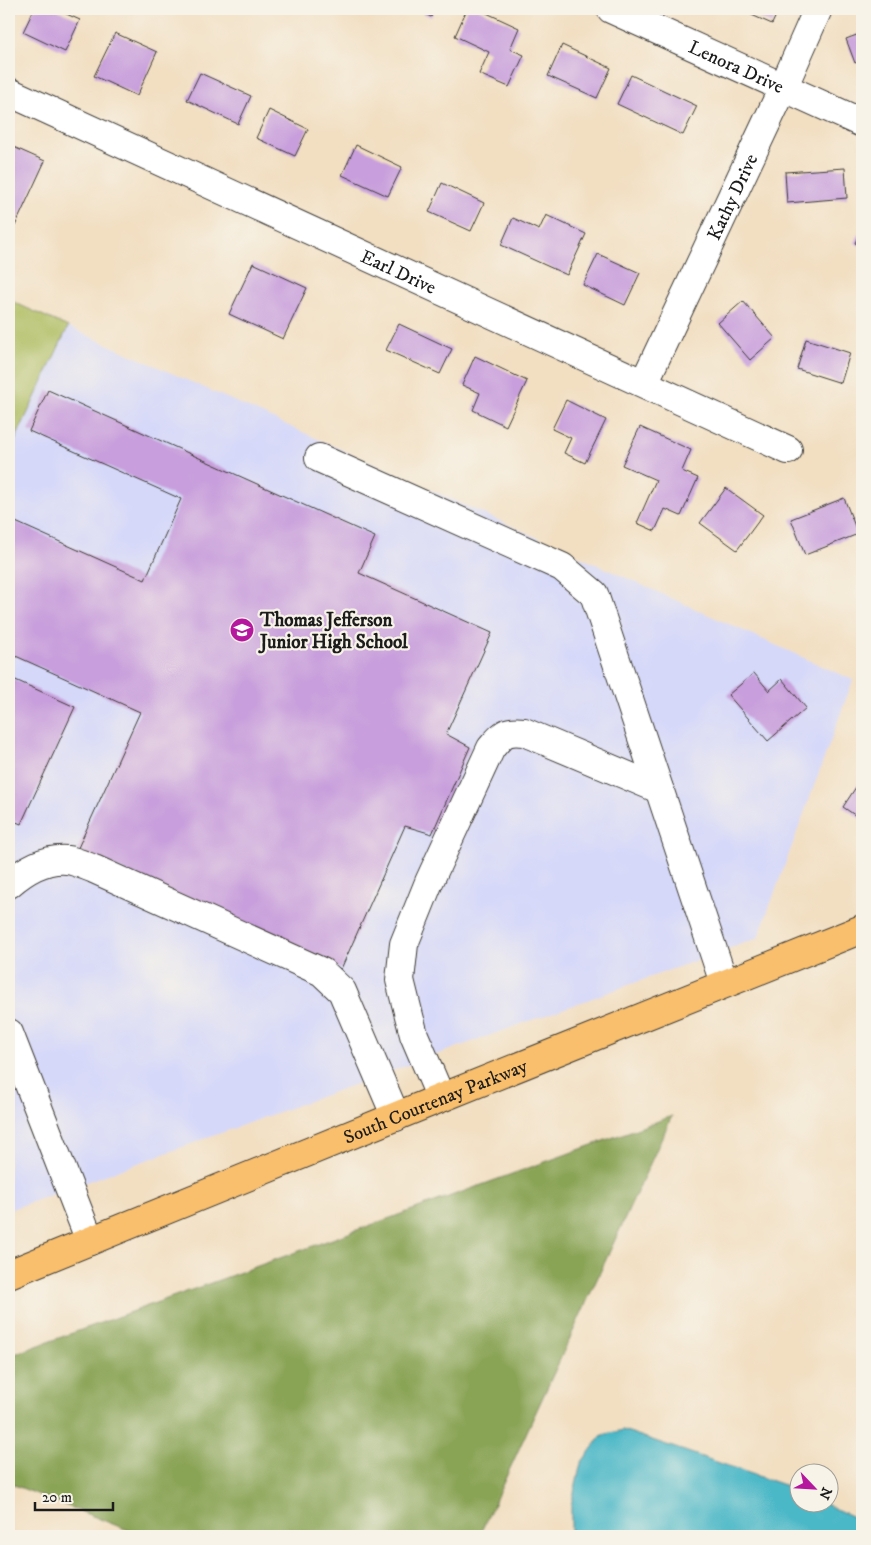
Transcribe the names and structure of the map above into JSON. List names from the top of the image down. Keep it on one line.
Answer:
{"streets":{"main road":["South Courtenay Parkway"],"street":["Lenora Drive","Kathy Drive","Earl Drive"]},"crossings":[["Lenora Drive","Kathy Drive"],["Kathy Drive","Earl Drive"]],"places":{"school or university":["Thomas Jefferson Junior High School"]},"scale_bar":"20 m","north":"bottom right"}
